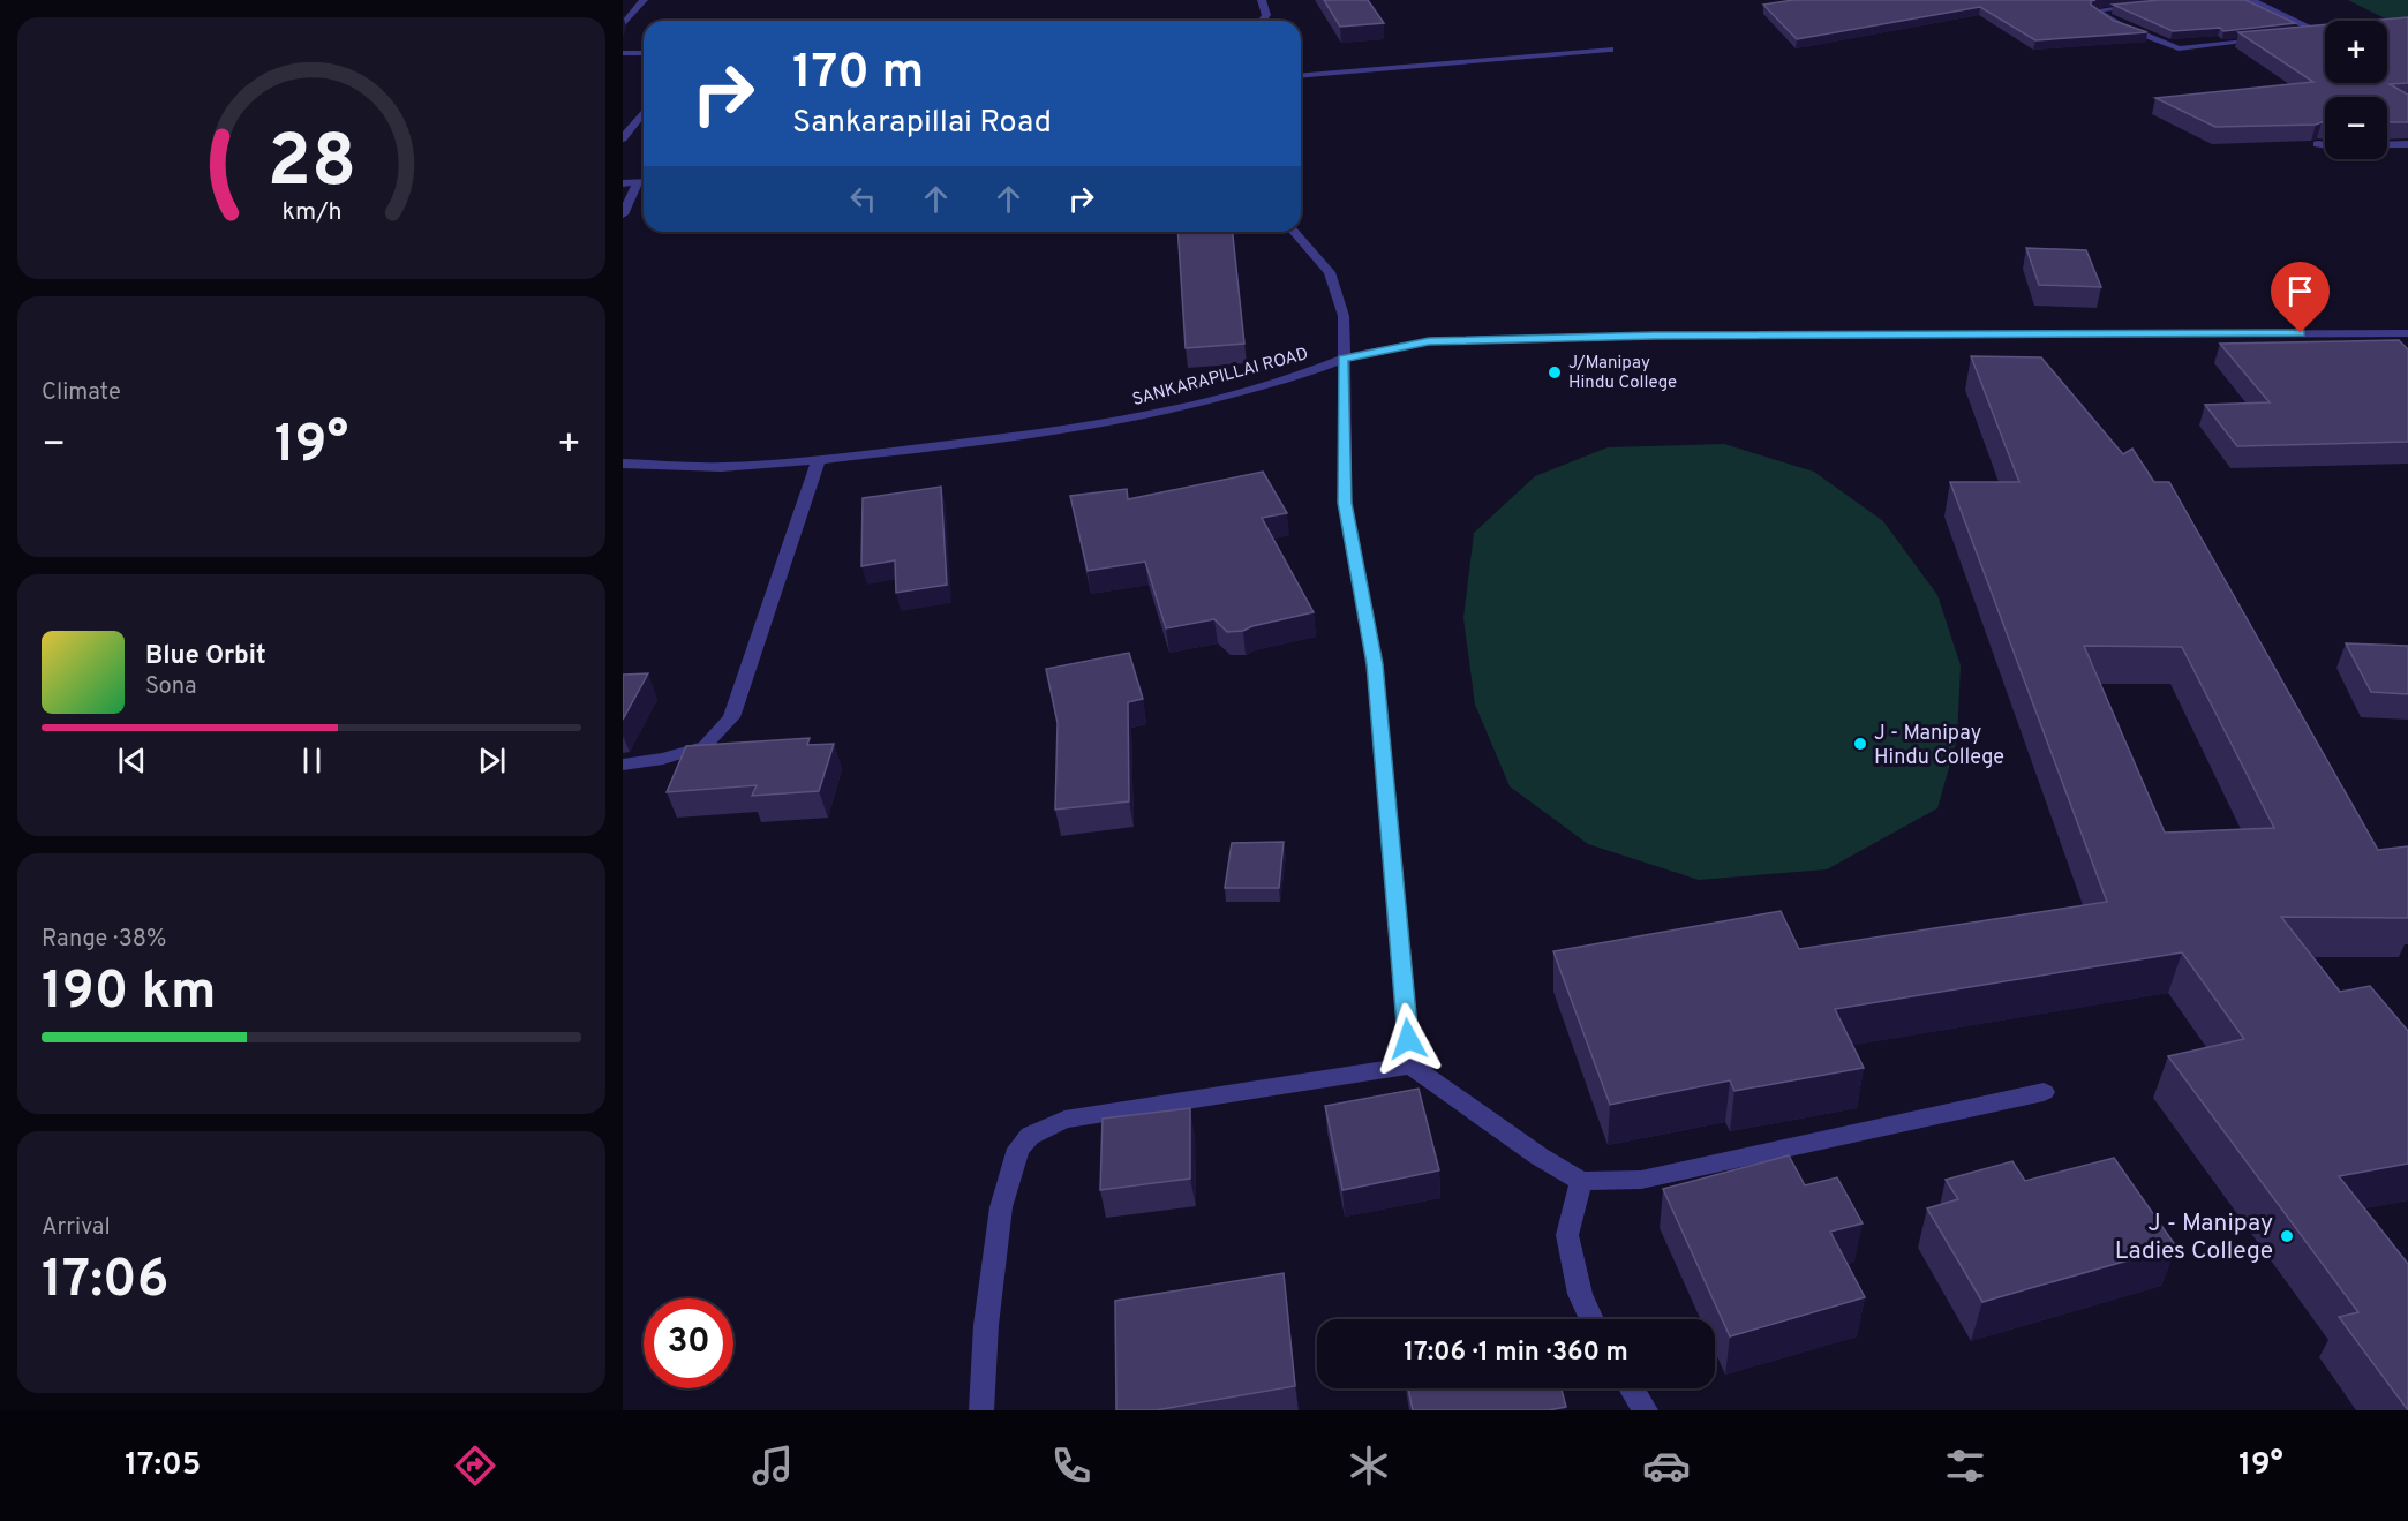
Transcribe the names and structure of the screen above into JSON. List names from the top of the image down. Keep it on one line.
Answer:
{"streets":{"street":["SANKARAPILLAI ROAD"]},"places":["J/Manipay Hindu College","J - Manipay Hindu College","J - Manipay Ladies College"],"page":{"map_buttons":["+","−"],"turn":["170 m","Sankarapillai Road"],"tile":["Climate",["Range · 38%","190 km"],["Arrival","17:06"]],"heat":["−","19°","+"],"song":["Blue Orbit","Sona"],"limit":"30","trip":"17:06 · 1 min · 360 m","tabs":["17:05","19°"],"gauge":["28","km/h"]}}
